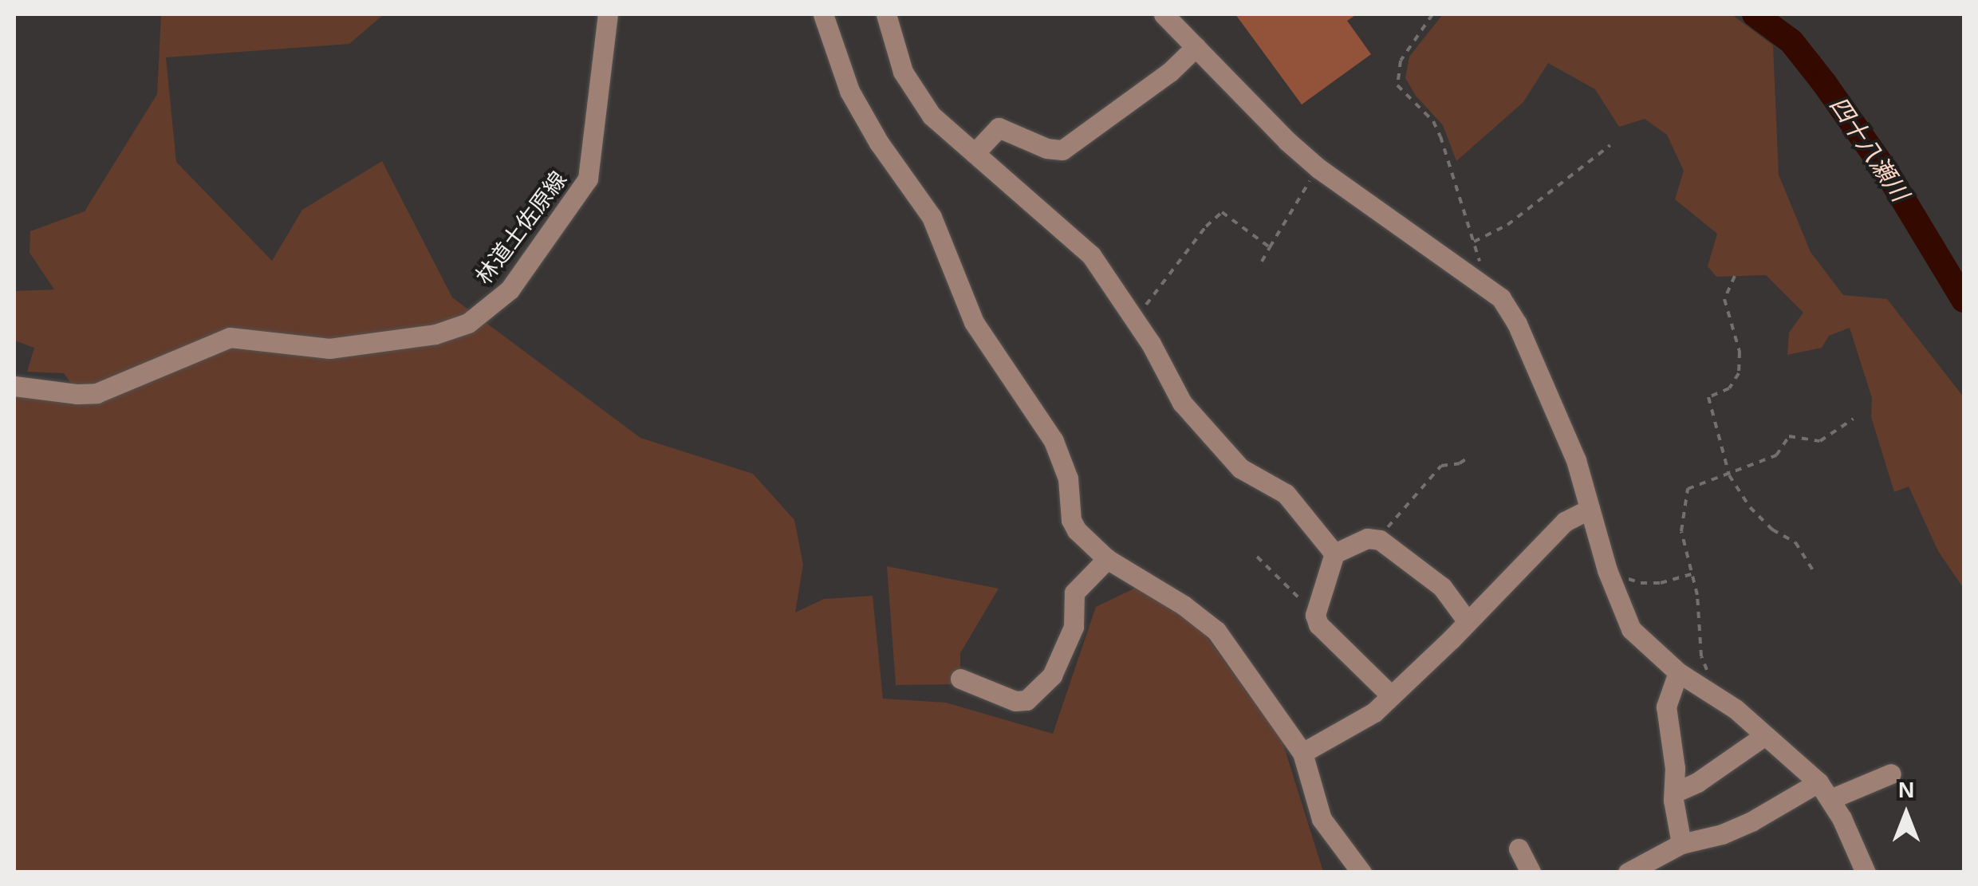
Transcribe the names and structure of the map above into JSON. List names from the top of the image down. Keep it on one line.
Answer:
{"streets":{"street":["林道土佐原線"]},"water":["四十八瀬川"],"north":"top"}
